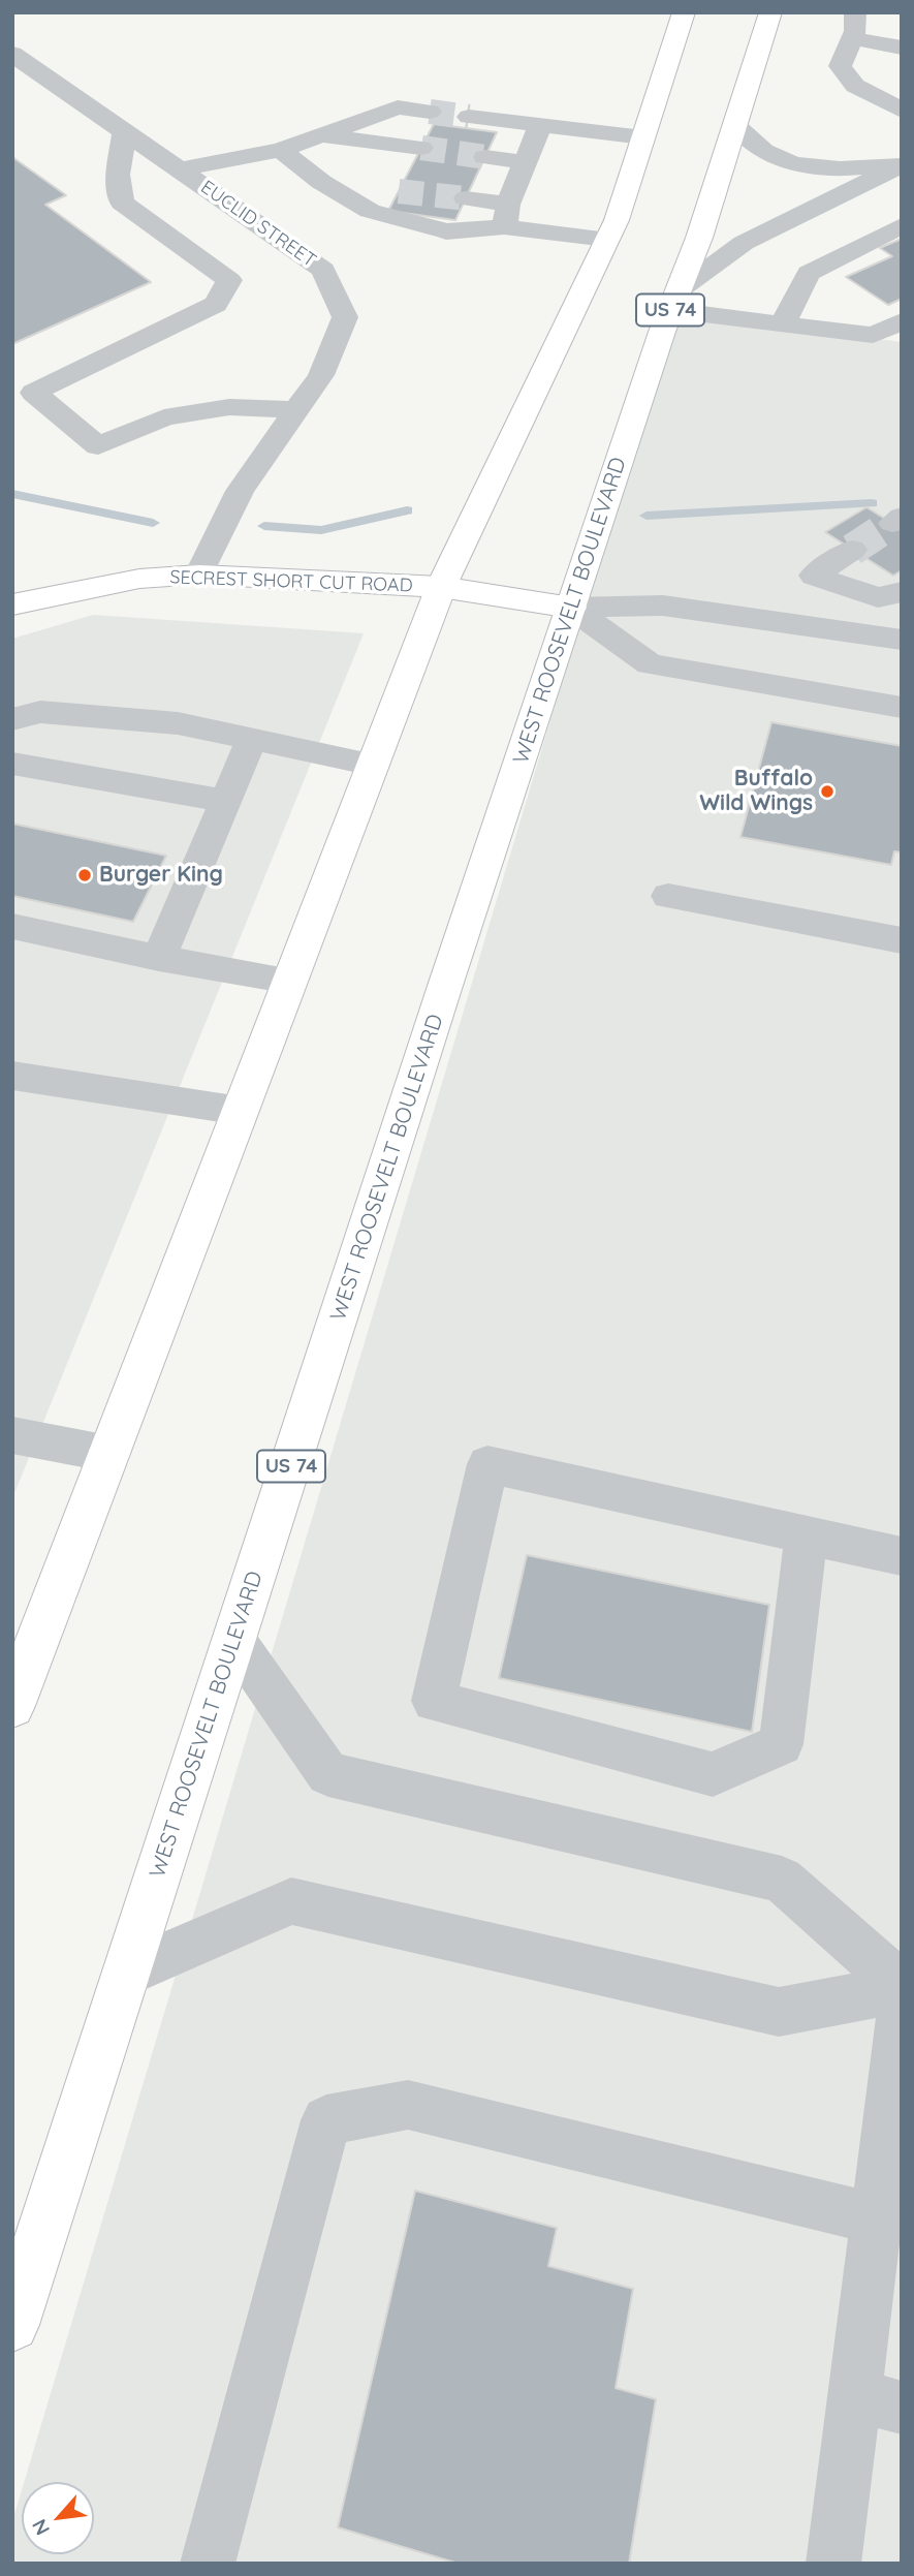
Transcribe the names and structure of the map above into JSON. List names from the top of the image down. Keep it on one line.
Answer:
{"streets":{"main road":["US 74","SECREST SHORT CUT ROAD","WEST ROOSEVELT BOULEVARD"],"street":["EUCLID STREET"]},"crossings":[["EUCLID STREET","SECREST SHORT CUT ROAD"],["SECREST SHORT CUT ROAD","WEST ROOSEVELT BOULEVARD"]],"places":["Buffalo Wild Wings","Burger King"],"north":"bottom left"}
